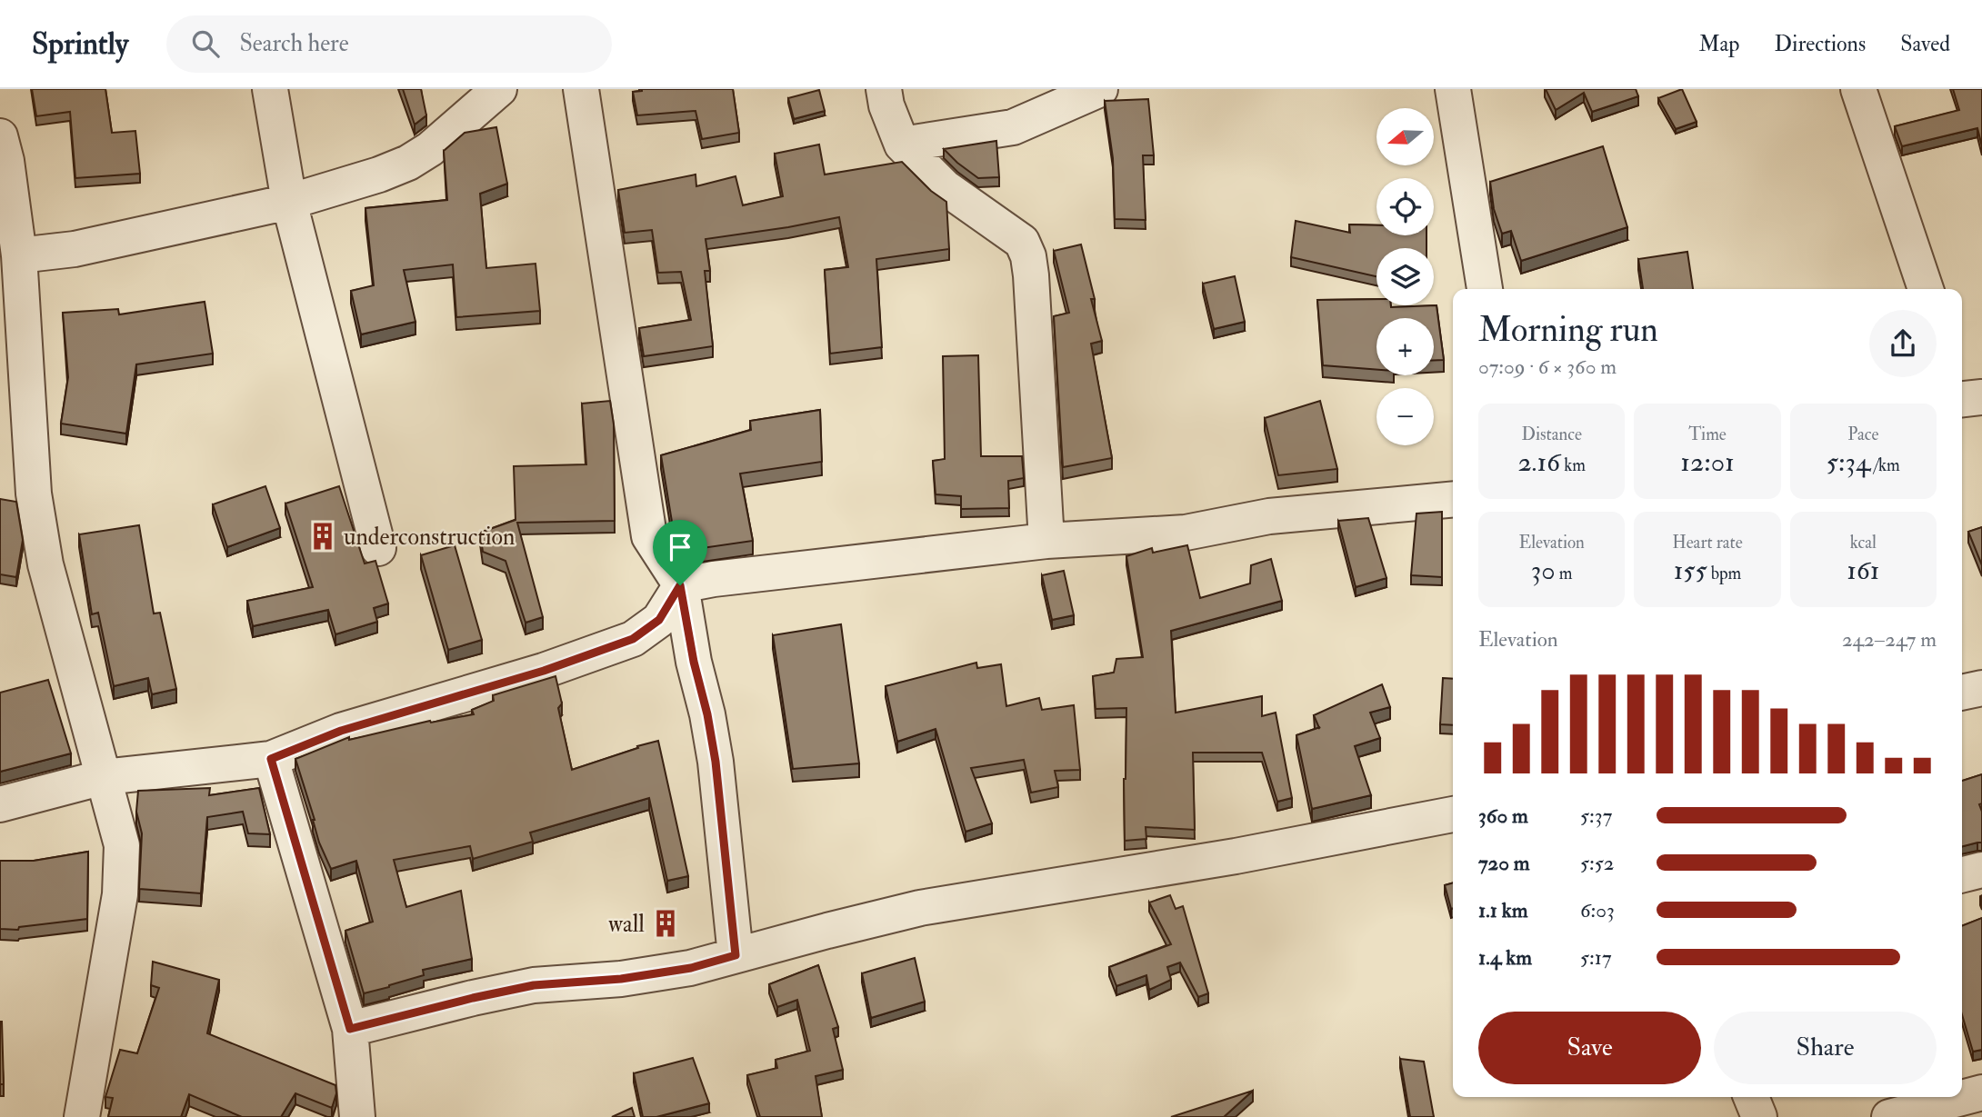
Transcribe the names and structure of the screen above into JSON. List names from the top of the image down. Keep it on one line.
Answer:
{"places":{"building":["underconstruction","wall"]},"north":"left","page":{"header":"Sprintly","search":"Search here","nav":["Map","Directions","Saved"],"map_buttons":["+","−"],"heading":["Morning run","07:09 · 6 × 360 m"],"stats":[["Distance","2.16 km"],["Time","12:01"],["Pace","5:34 /km"],["Elevation","30 m"],["Heart rate","155 bpm"],["kcal","161"]],"chart":["Elevation","242–247 m"],"list":[{"name":"360 m","note":"5:37"},{"name":"720 m","note":"5:52"},{"name":"1.1 km","note":"6:03"},{"name":"1.4 km","note":"5:17"}],"buttons":["Save","Share"]}}
